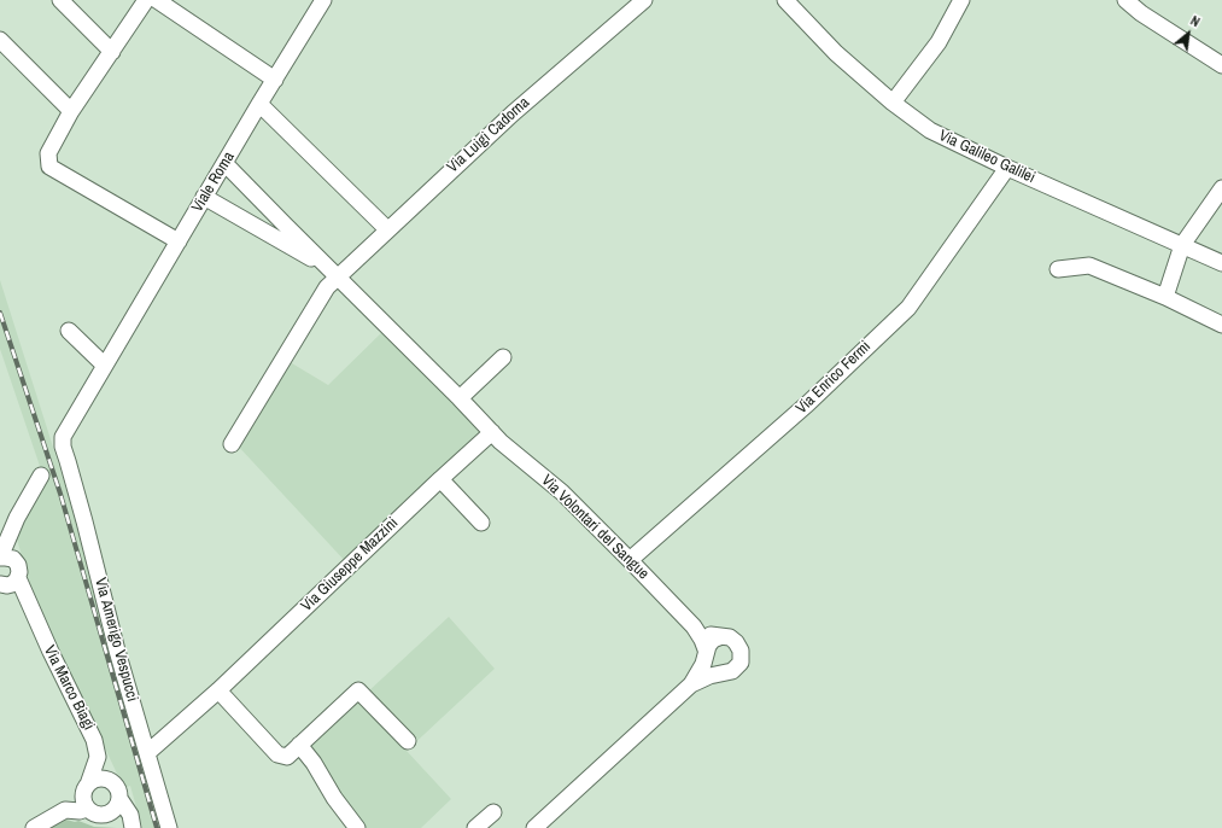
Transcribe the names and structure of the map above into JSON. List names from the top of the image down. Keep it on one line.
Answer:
{"streets":{"street":["Via Luigi Cadorna","Via Galileo Galilei","Viale Roma","Via Enrico Fermi","Via Volontari del Sangue","Via Giuseppe Mazzini","Via Amerigo Vespucci","Via Marco Biagi"]},"crossings":[["Via Galileo Galilei","Via Enrico Fermi"],["Viale Roma","Via Amerigo Vespucci"],["Via Enrico Fermi","Via Volontari del Sangue"],["Via Volontari del Sangue","Via Giuseppe Mazzini"],["Via Giuseppe Mazzini","Via Amerigo Vespucci"]],"north":"top right"}
